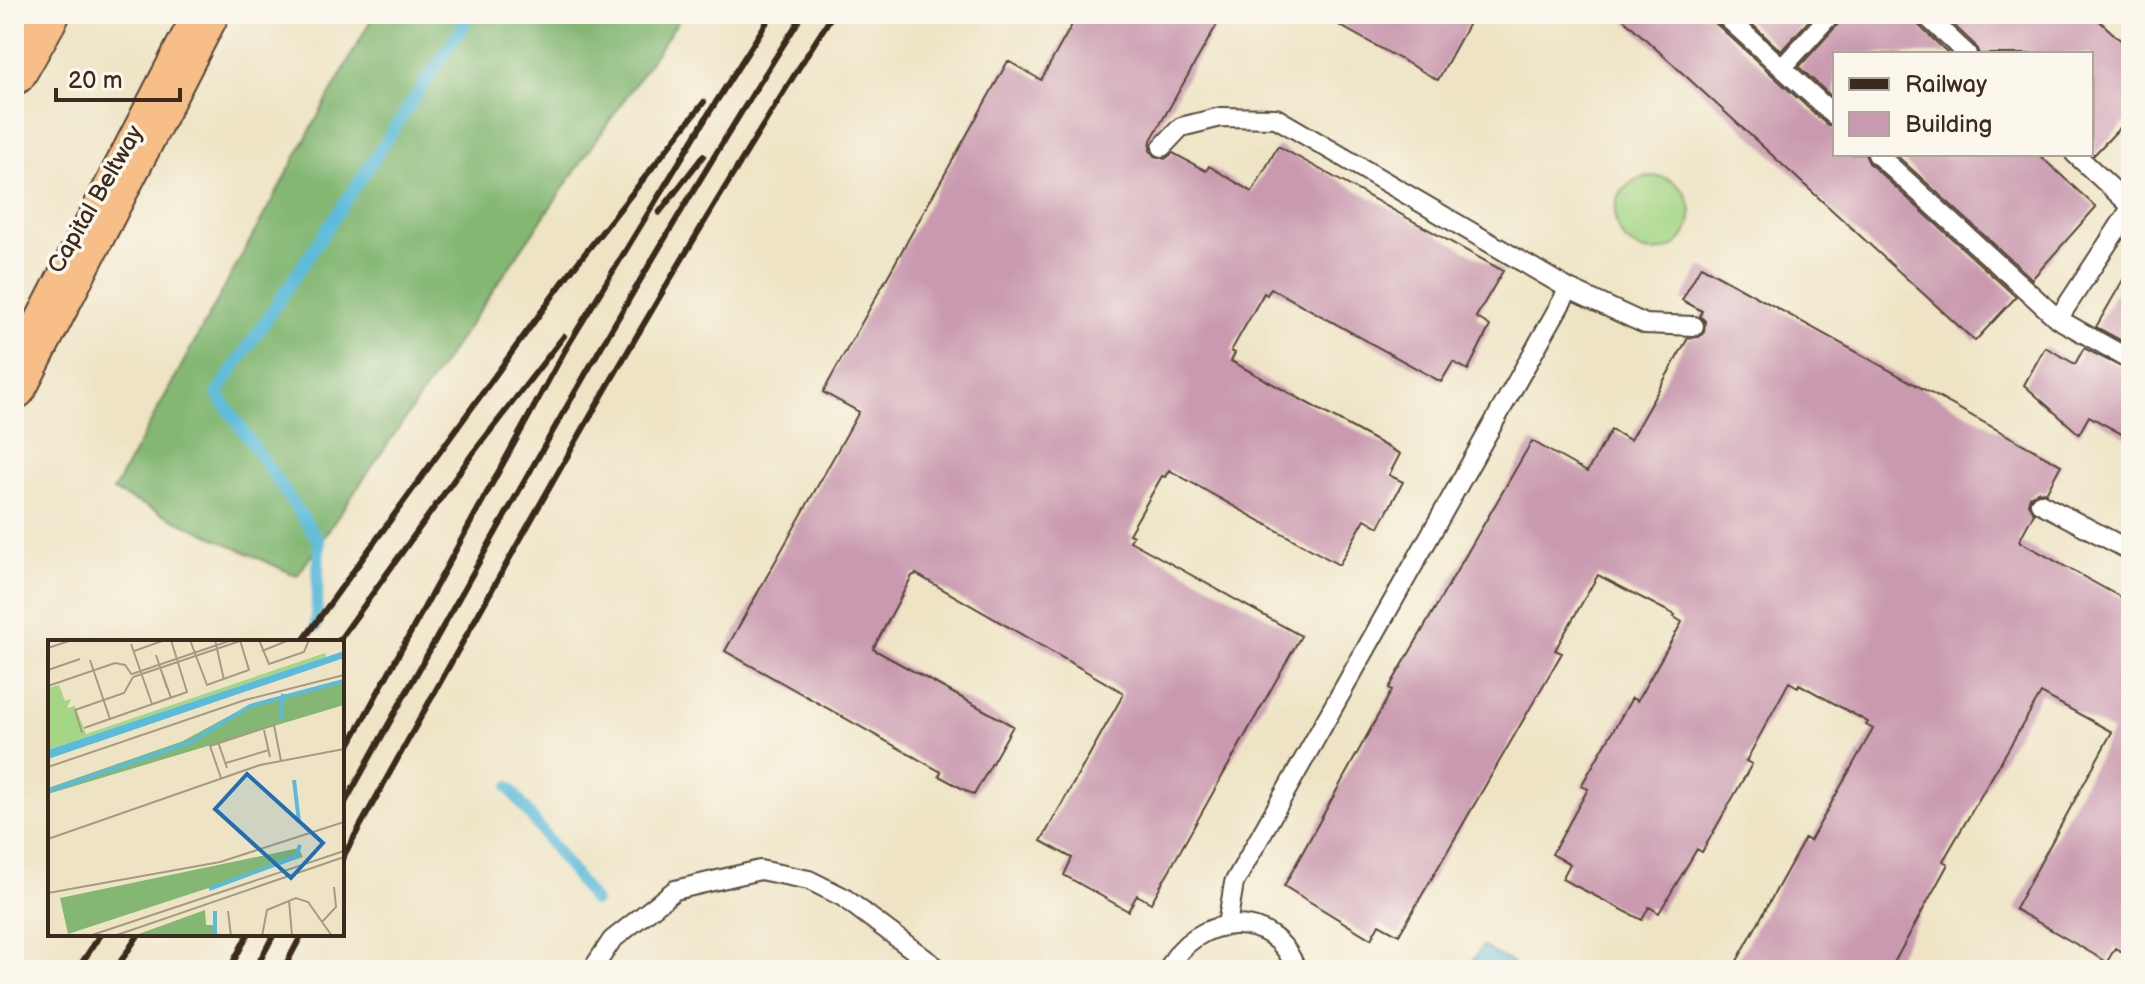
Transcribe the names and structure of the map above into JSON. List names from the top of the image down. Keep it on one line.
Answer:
{"streets":{"highway":["Capital Beltway"]},"legend":["Railway","Building"],"scale_bar":"20 m"}
